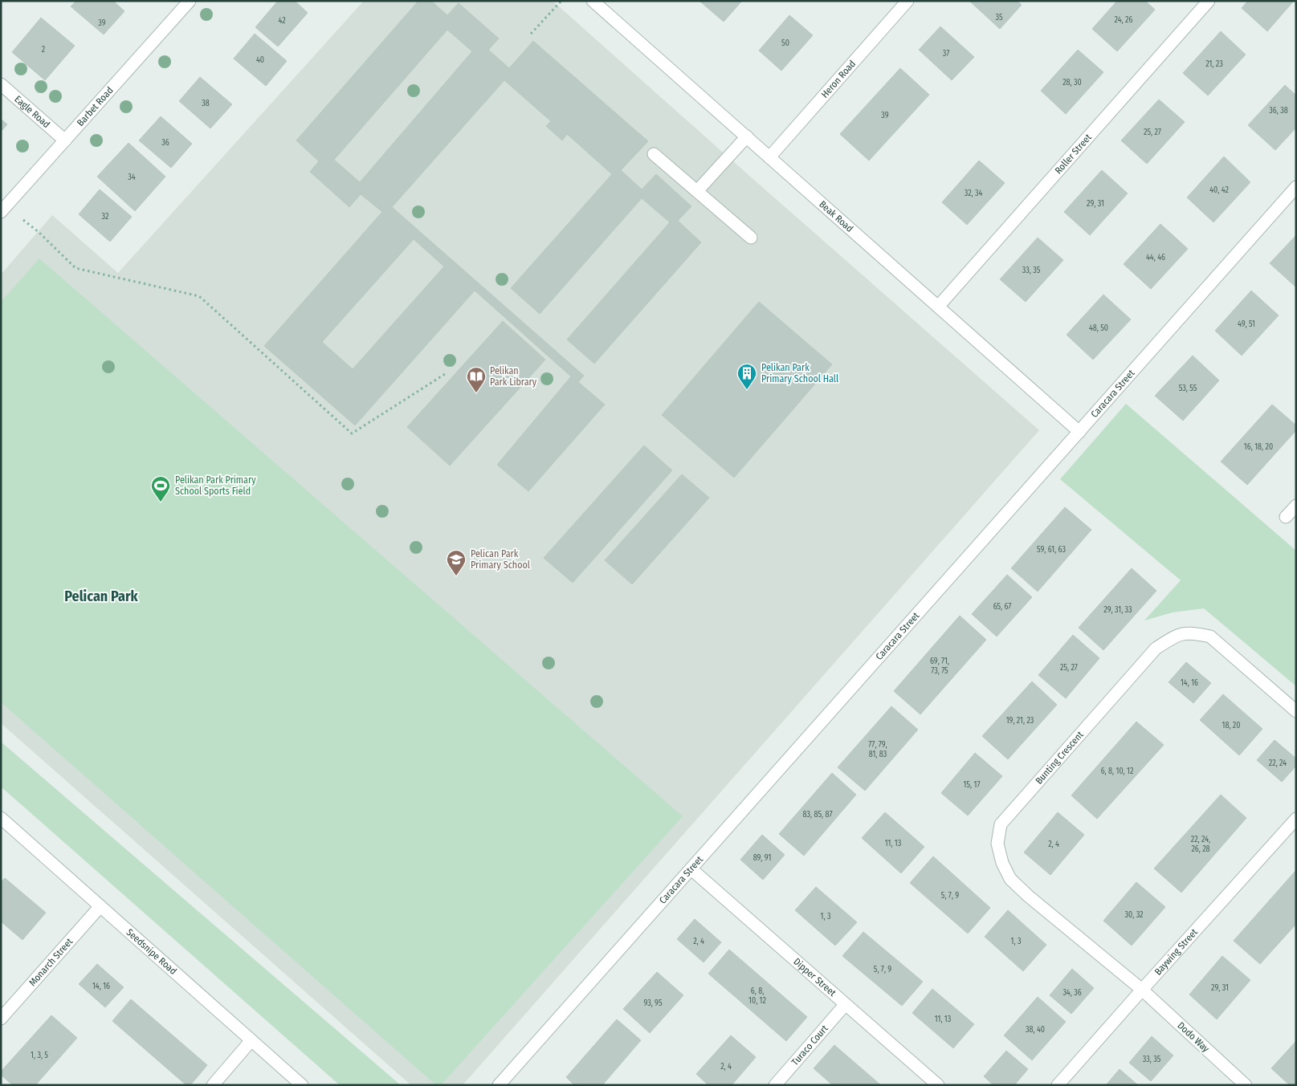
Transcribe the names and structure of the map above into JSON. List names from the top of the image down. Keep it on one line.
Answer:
{"streets":{"street":["Heron Road","Barbet Road","Eagle Road","Roller Street","Beak Road","Caracara Street","Bunting Crescent","Seedsnipe Road","Baywing Street","Monarch Street","Dipper Street","Dodo Way","Turaco Court"]},"crossings":[["Heron Road","Beak Road"],["Barbet Road","Eagle Road"],["Roller Street","Beak Road"],["Beak Road","Caracara Street"],["Caracara Street","Dipper Street"],["Bunting Crescent","Baywing Street"],["Bunting Crescent","Dodo Way"],["Seedsnipe Road","Monarch Street"],["Baywing Street","Dodo Way"],["Dipper Street","Turaco Court"]],"districts":["Pelican Park"],"places":{"building":["Pelikan Park Primary School Hall"],"library":["Pelikan Park Library"],"sports":["Pelikan Park Primary School Sports Field"],"school or university":["Pelican Park Primary School"]},"house_numbers":["35","24, 26","42","39","50","2","37","40","21, 23","28, 30","38","36, 38","39","25, 27","36","34","40, 42","32, 34","29, 31","32","44, 46","33, 35","49, 51","48, 50","53, 55","16, 18, 20","59, 61, 63","65, 67","29, 31, 33","69, 71, 73, 75","25, 27","14, 16","19, 21, 23","18, 20","77, 79, 81, 83","22, 24","6, 8, 10, 12","15, 17","83, 85, 87","22, 24, 26, 28","11, 13","2, 4","89, 91","5, 7, 9","30, 32","1, 3","2, 4","1, 3","5, 7, 9","14, 16","29, 31","6, 8, 10, 12","34, 36","93, 95","11, 13","38, 40","1, 3, 5","33, 35","2, 4"]}
